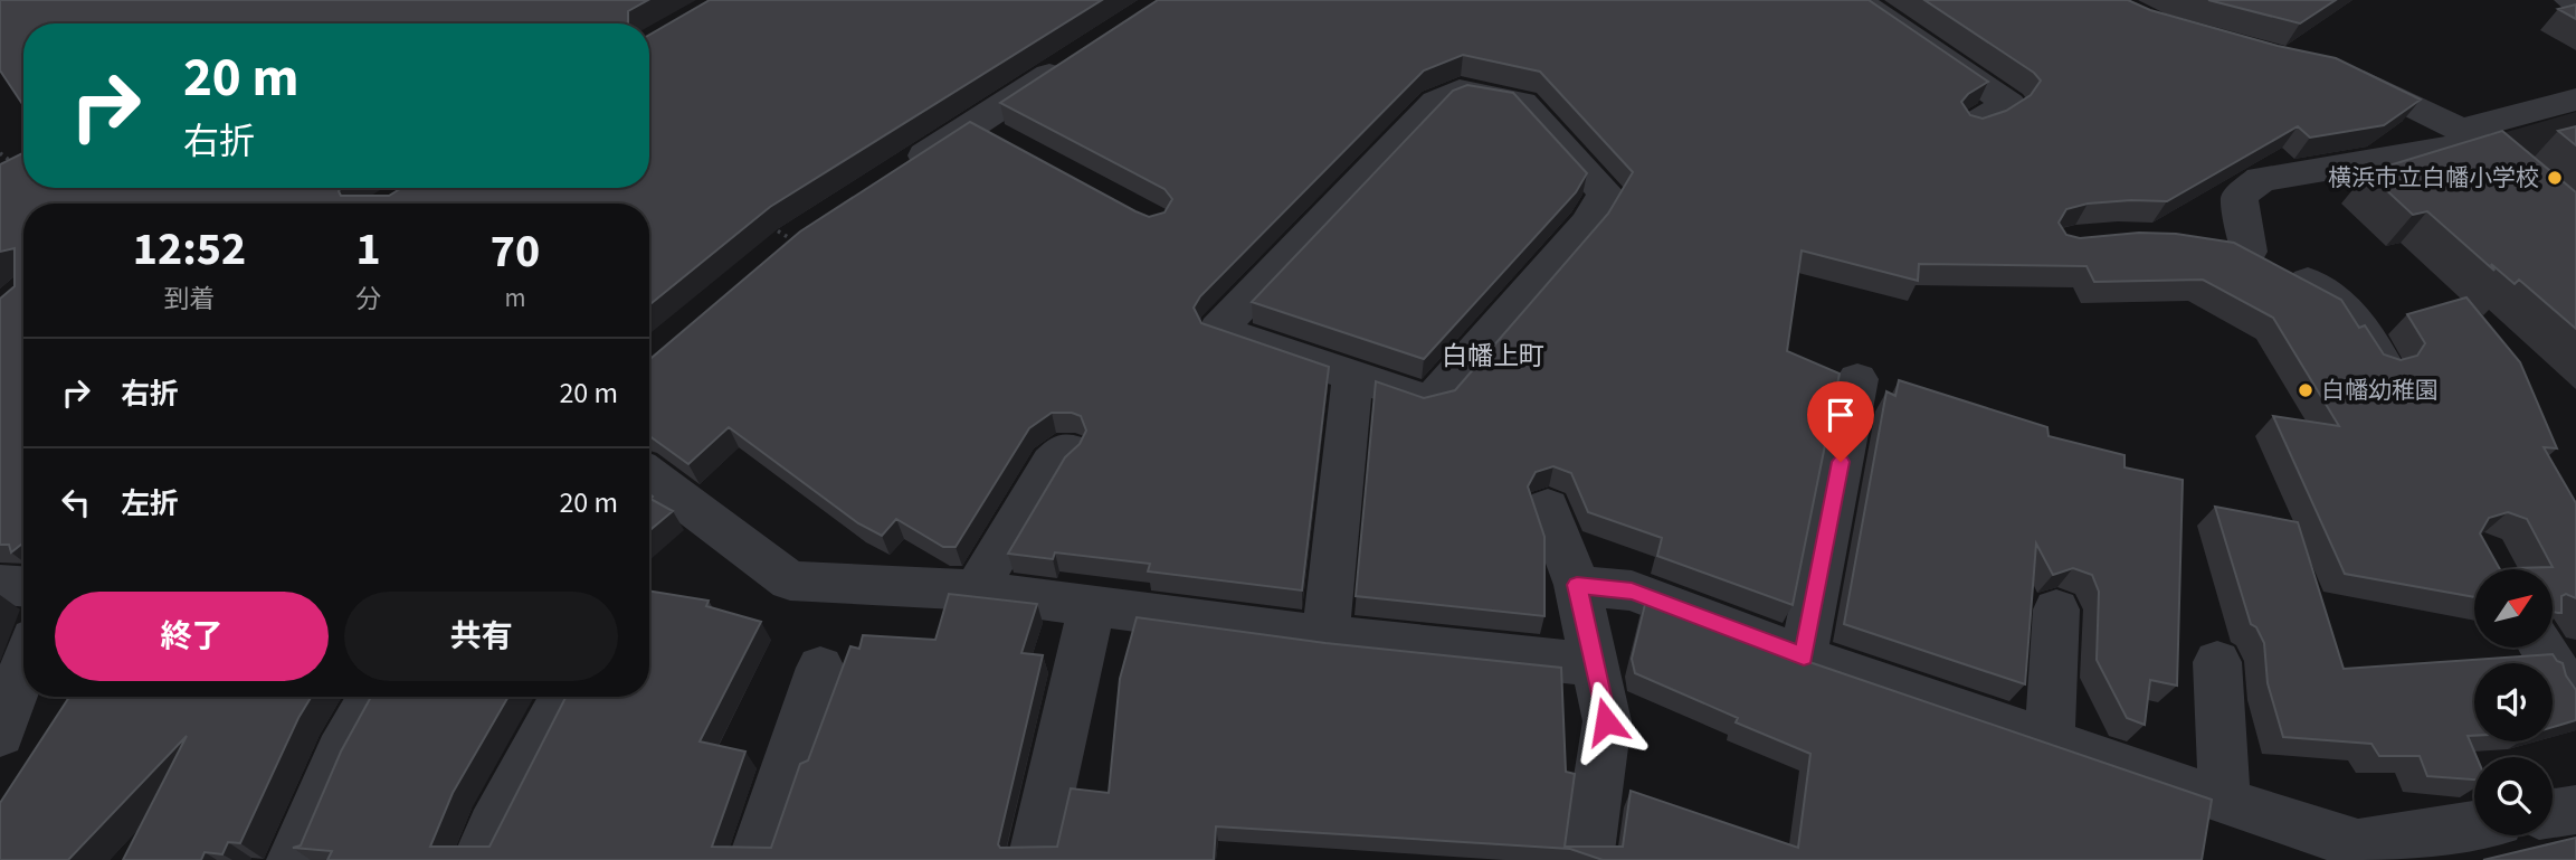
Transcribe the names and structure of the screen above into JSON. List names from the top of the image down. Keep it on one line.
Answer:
{"districts":["白幡上町"],"places":["横浜市立白幡小学校","白幡幼稚園"],"north":"top right","page":{"turn":["20 m","右折"],"eta":["12:52","到着","1","分","70","m"],"list":[{"name":"右折","value":"20 m"},{"name":"左折","value":"20 m"}],"buttons":["終了","共有"]}}
